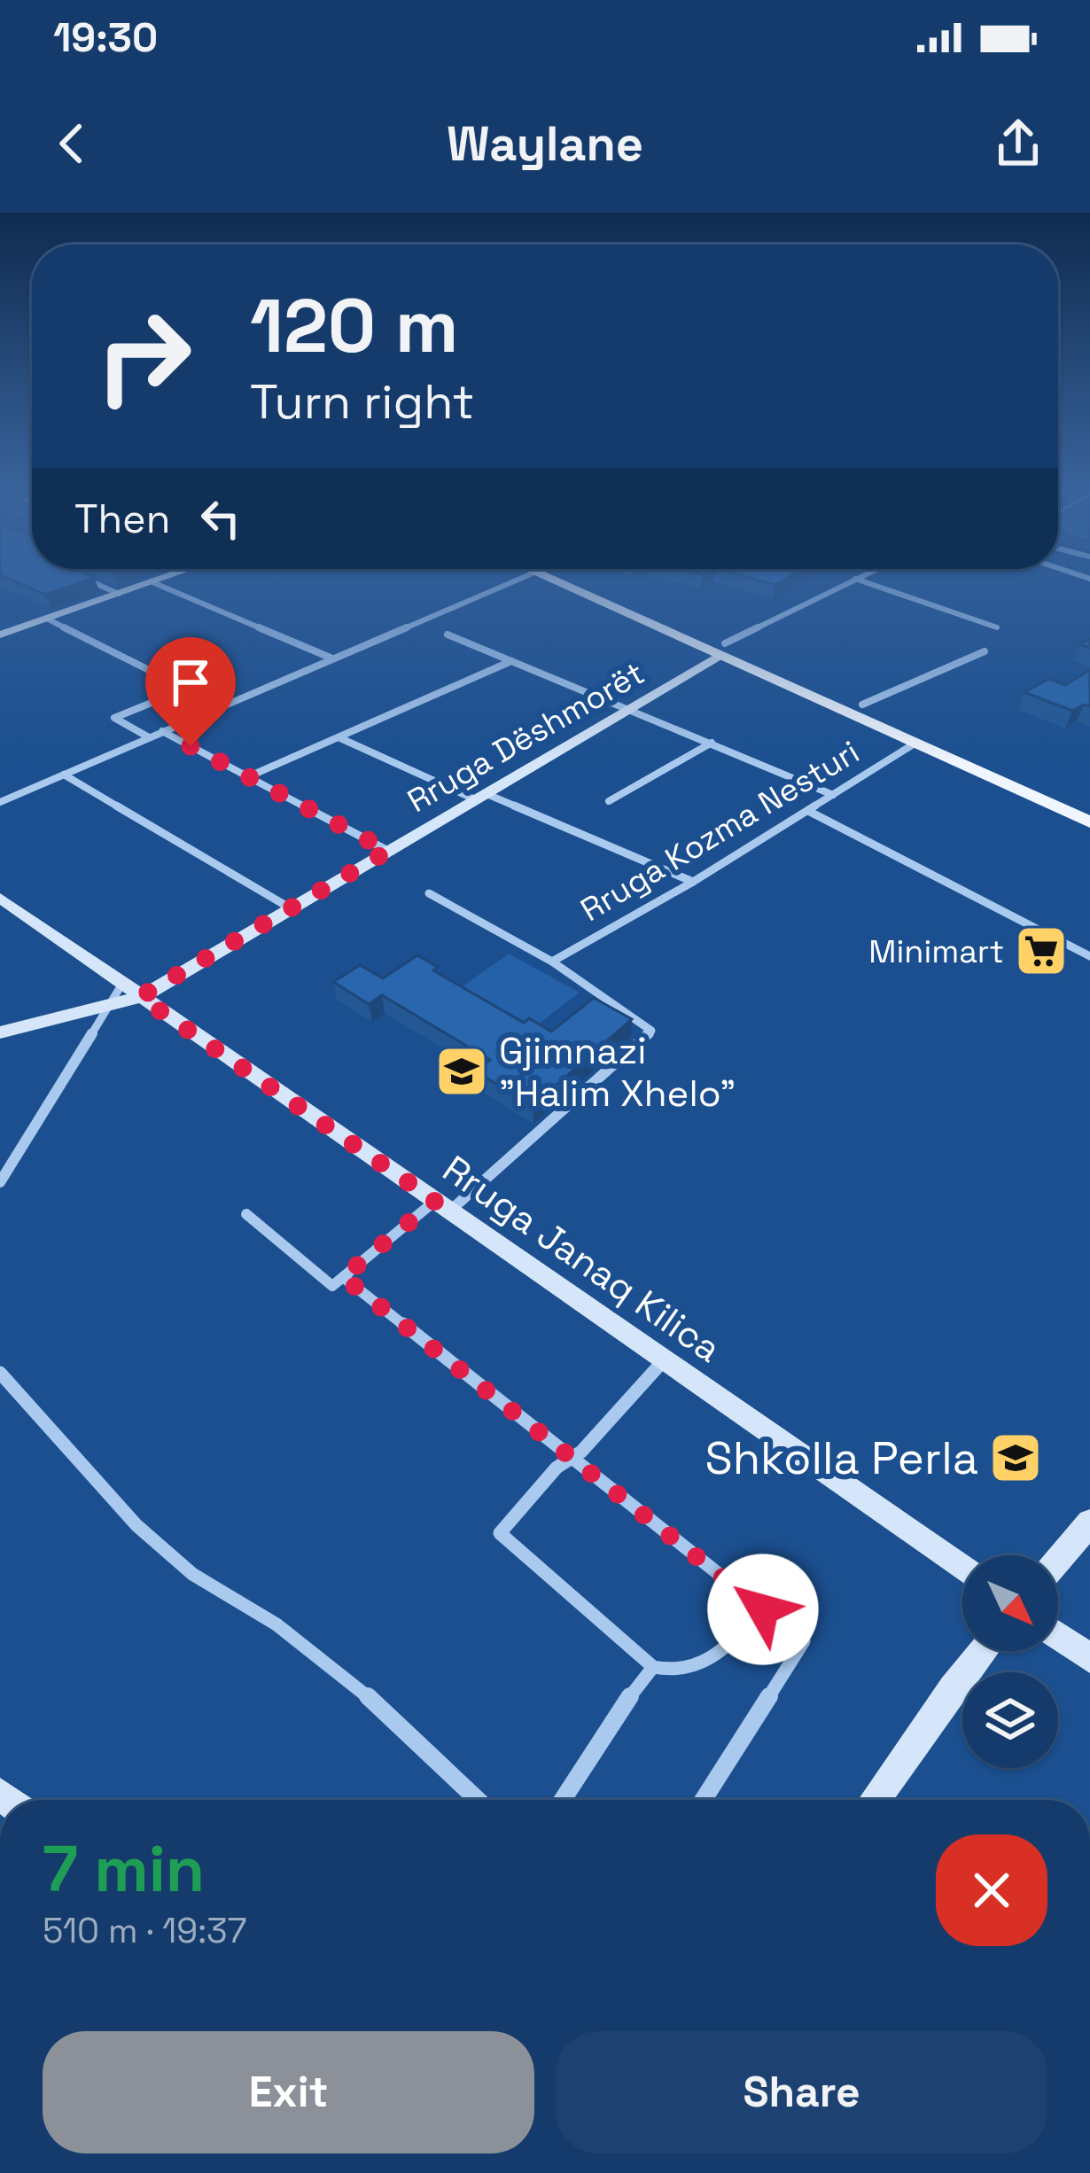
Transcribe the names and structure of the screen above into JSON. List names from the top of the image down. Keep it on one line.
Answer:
{"streets":{"main road":["Rruga Dëshmorët","Rruga Janaq Kilica"],"street":["Rruga Kozma Nesturi"]},"crossings":[["Rruga Dëshmorët","Rruga Janaq Kilica"],["Rruga Kozma Nesturi","Rruga Janaq Kilica"]],"places":{"supermarket":["Minimart"],"school or university":["Gjimnazi \"Halim Xhelo\"","Shkolla Perla"]},"north":"bottom right","page":{"status":"19:30","header":"Waylane","turn":["120 m","Turn right"],"then":"Then","heading":["7 min","510 m · 19:37"],"buttons":["Exit","Share"]}}
